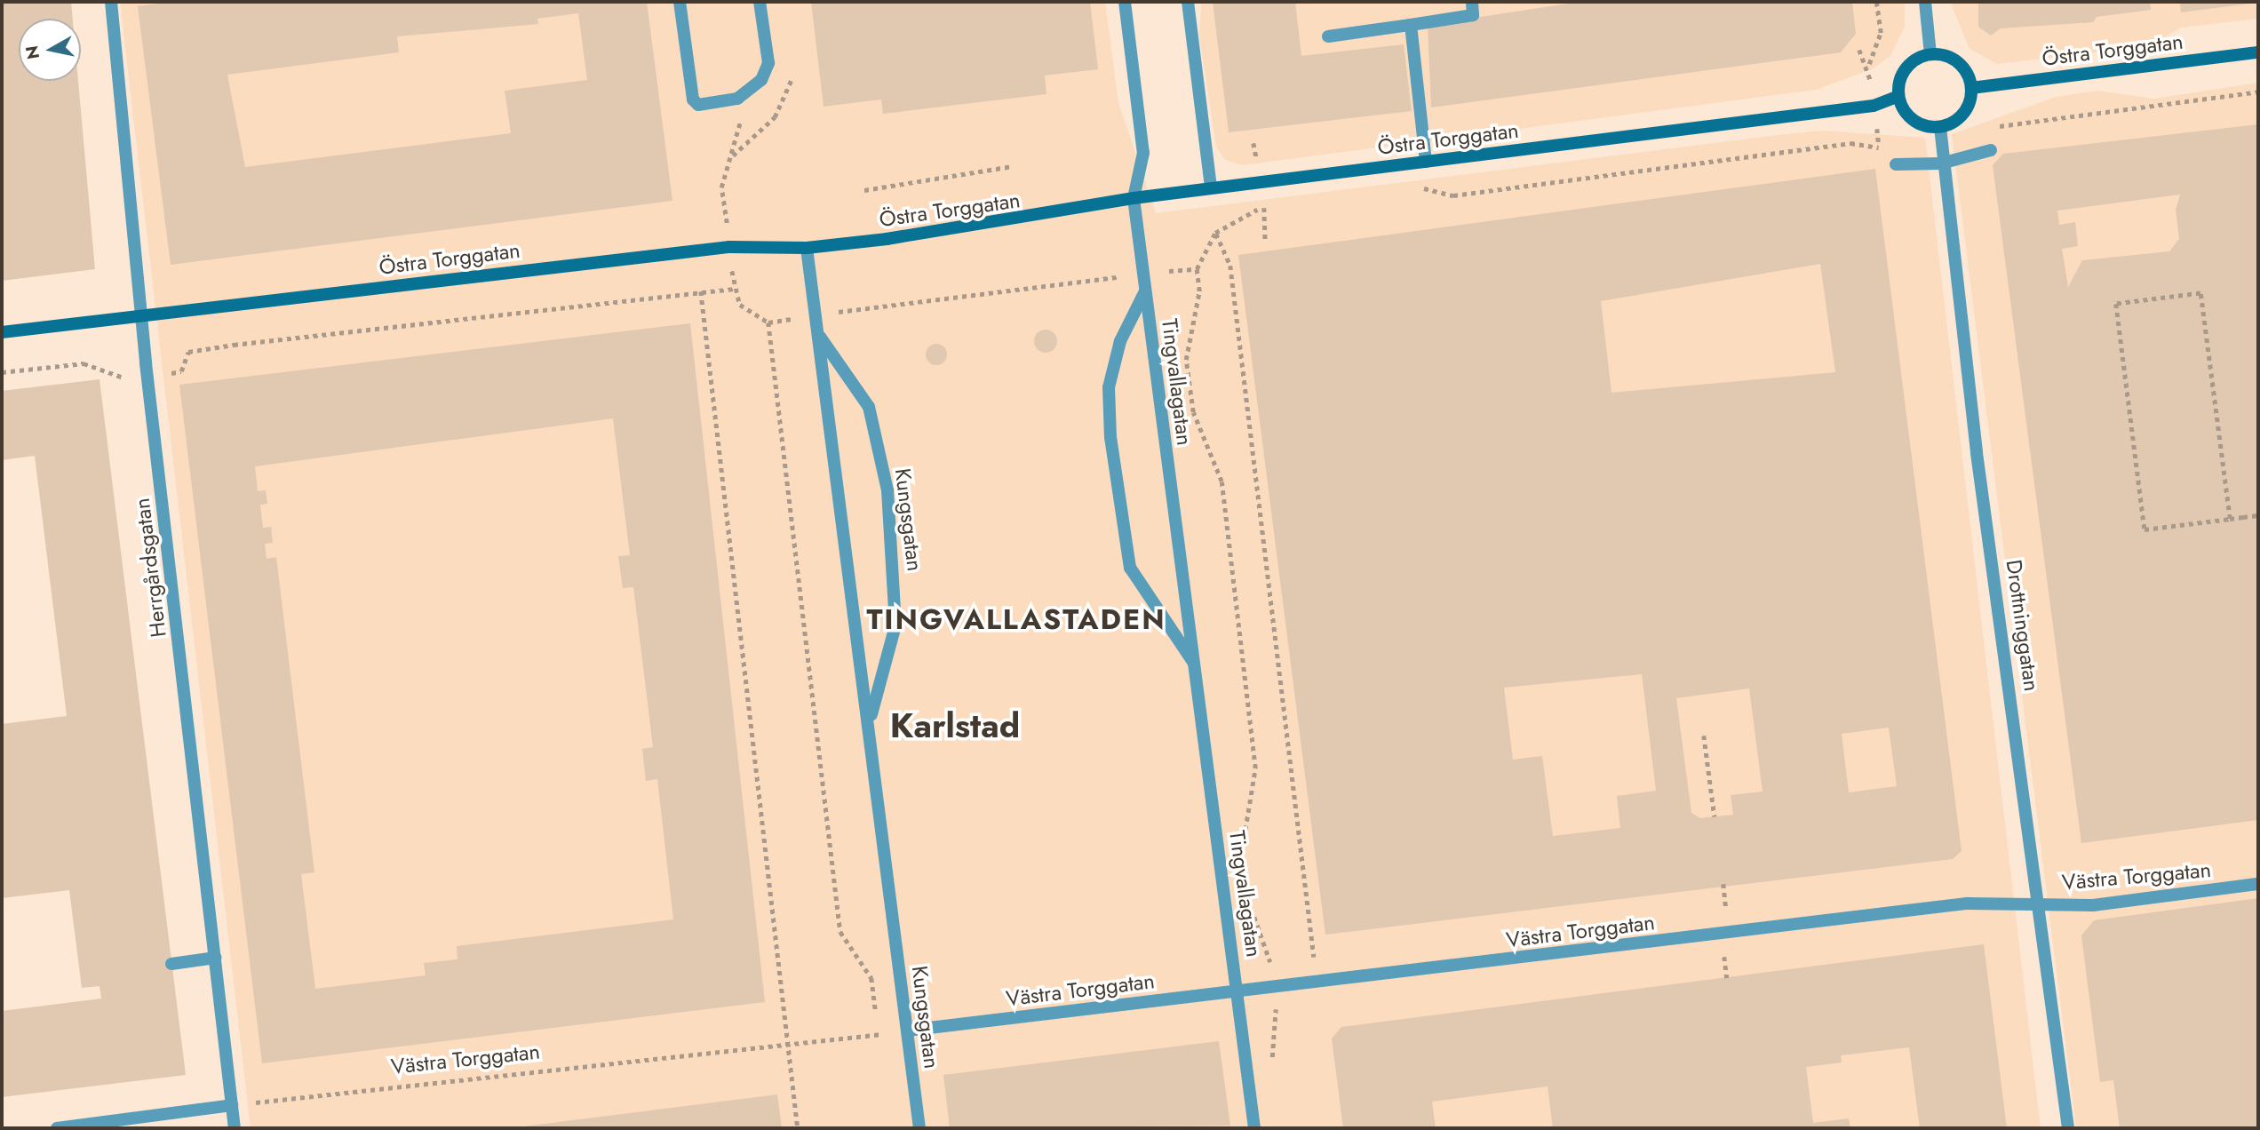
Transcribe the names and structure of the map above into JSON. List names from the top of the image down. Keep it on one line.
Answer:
{"streets":{"street":["Östra Torggatan","Tingvallagatan","Kungsgatan","Herrgårdsgatan","Drottninggatan","Västra Torggatan"]},"crossings":[["Östra Torggatan","Tingvallagatan"],["Östra Torggatan","Kungsgatan"],["Östra Torggatan","Herrgårdsgatan"],["Östra Torggatan","Drottninggatan"],["Tingvallagatan","Västra Torggatan"],["Kungsgatan","Västra Torggatan"],["Herrgårdsgatan","Västra Torggatan"],["Drottninggatan","Västra Torggatan"]],"districts":["TINGVALLASTADEN","Karlstad"],"north":"left"}
